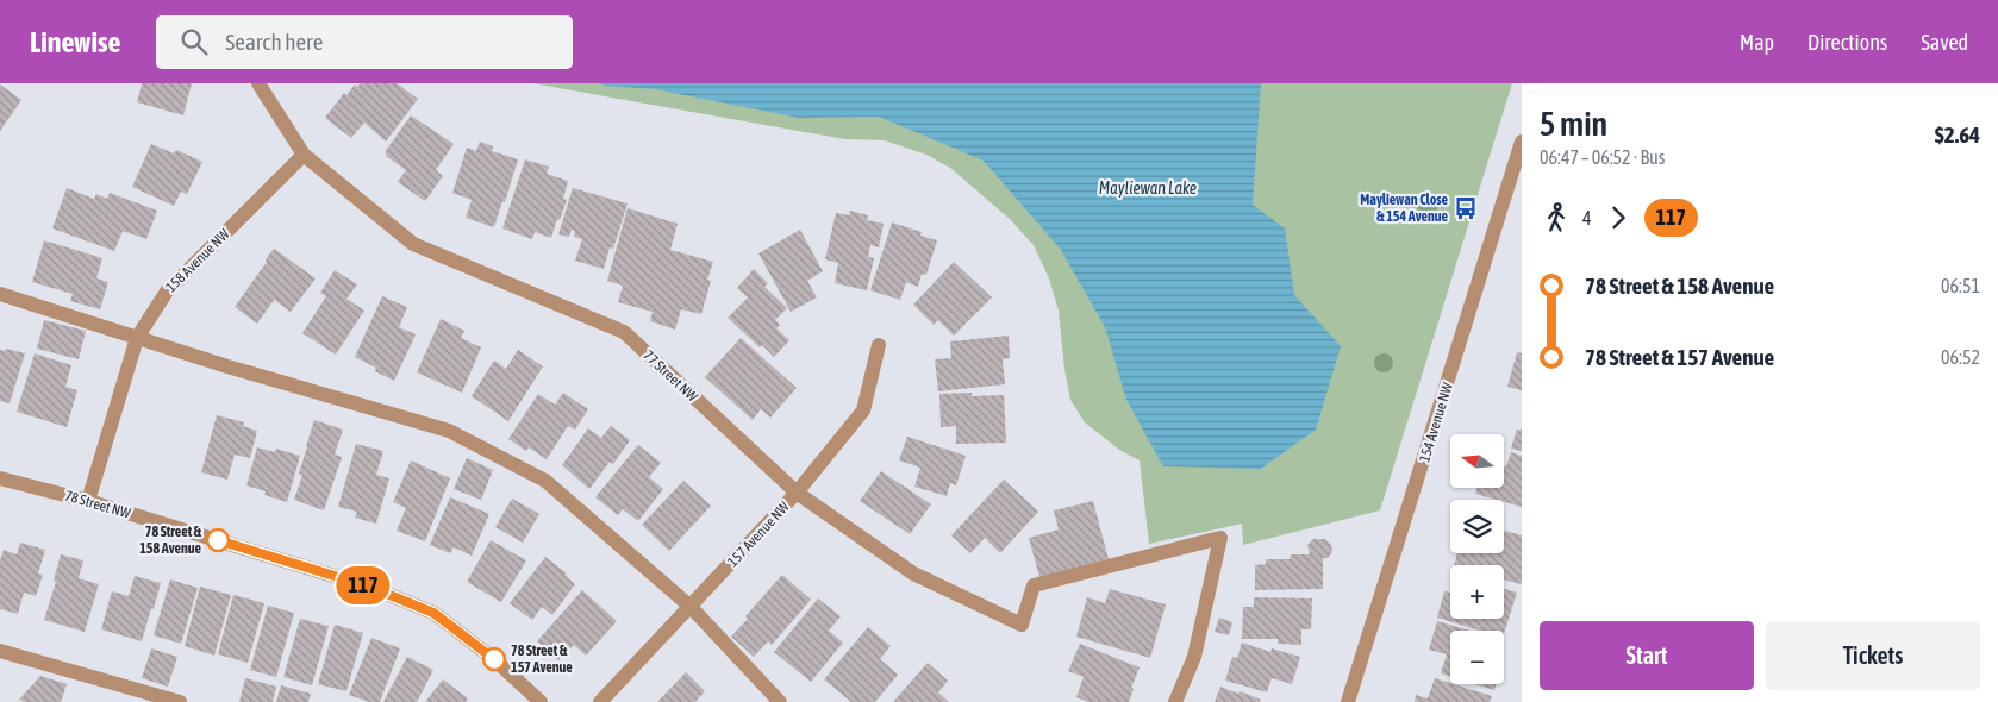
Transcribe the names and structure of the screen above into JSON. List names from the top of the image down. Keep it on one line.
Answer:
{"streets":{"street":["158 Avenue NW","77 Street NW","154 Avenue NW","78 Street NW","157 Avenue NW"]},"crossings":[["158 Avenue NW","77 Street NW"],["158 Avenue NW","78 Street NW"],["77 Street NW","157 Avenue NW"]],"water":["Mayliewan Lake"],"places":{"bus stop":["Mayliewan Close & 154 Avenue"],"other":["78 Street & 158 Avenue","78 Street & 157 Avenue"]},"lines":["bus line 117"],"north":"left","page":{"header":"Linewise","search":"Search here","nav":["Map","Directions","Saved"],"on_map":"117","heading":["5 min","06:47 – 06:52 · Bus","$2.64"],"legs":["4","117"],"list":[{"name":"78 Street & 158 Avenue","value":"06:51"},{"name":"78 Street & 157 Avenue","value":"06:52"}],"map_buttons":["+","−"],"buttons":["Start","Tickets"]}}
